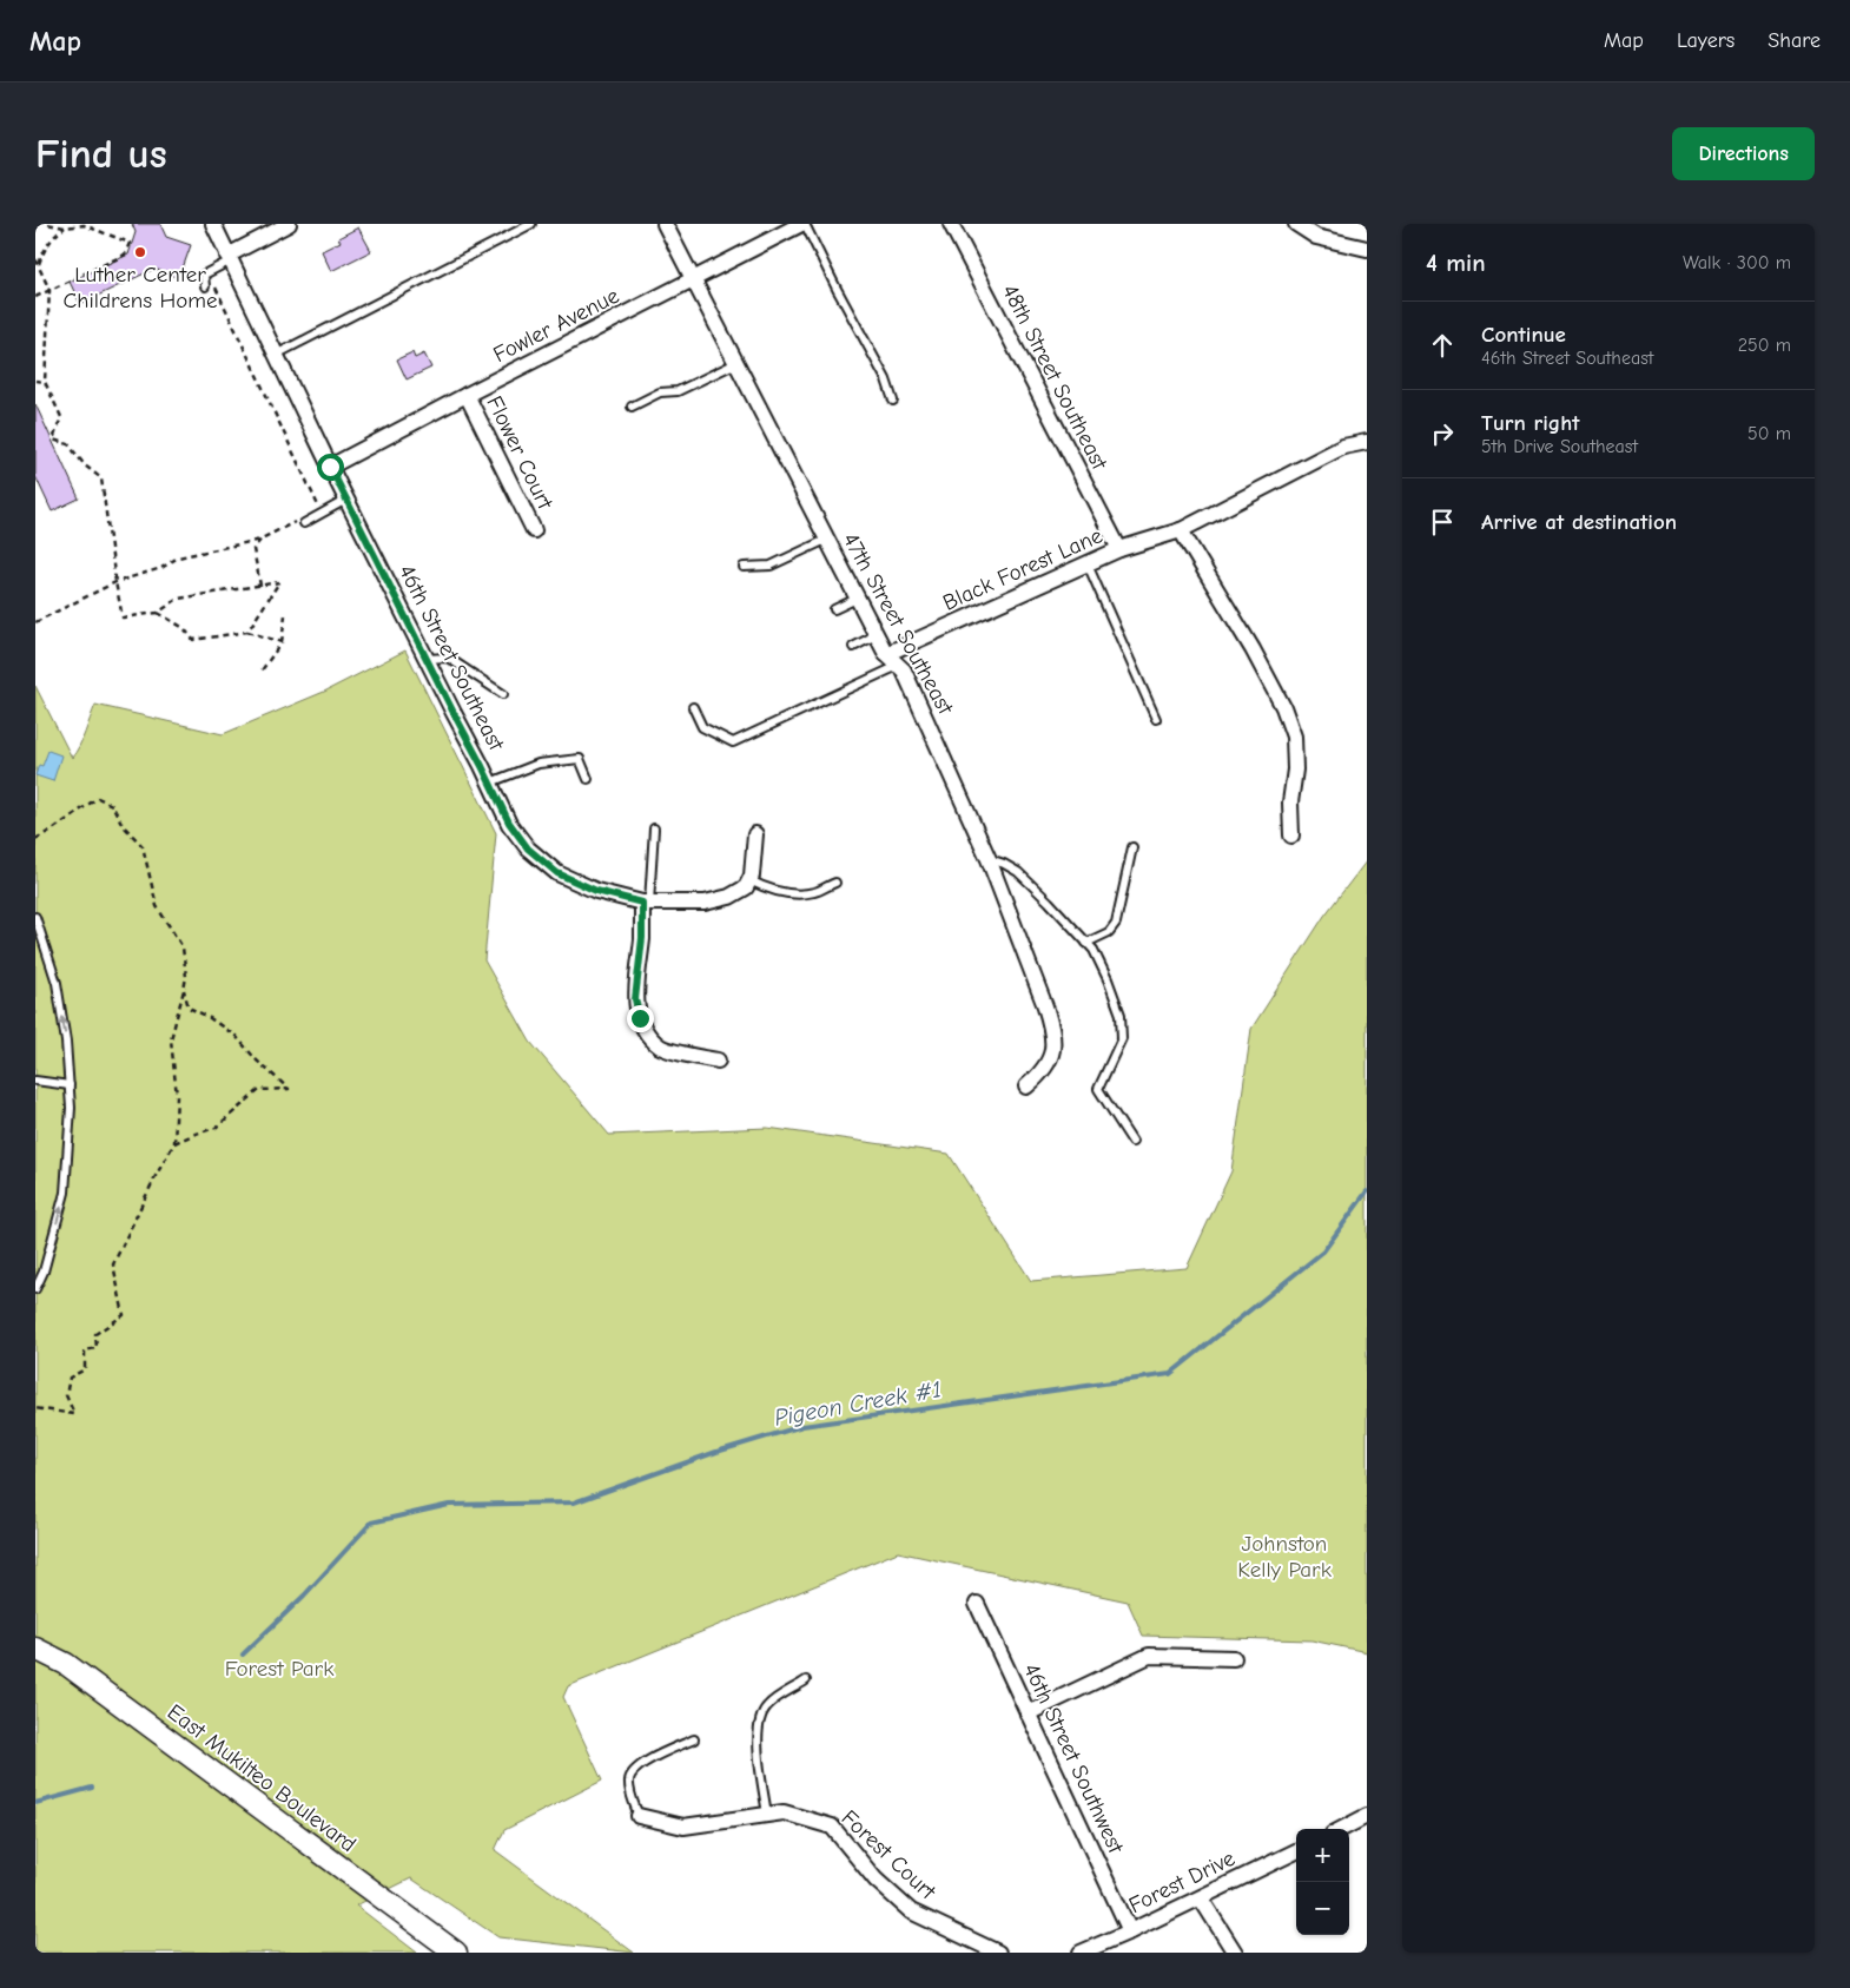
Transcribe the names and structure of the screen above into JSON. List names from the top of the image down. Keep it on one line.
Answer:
{"streets":{"main road":["East Mukilteo Boulevard"],"street":["Fowler Avenue","48th Street Southeast","Flower Court","Black Forest Lane","47th Street Southeast","46th Street Southeast","46th Street Southwest","Forest Court","Forest Drive"]},"crossings":[["Fowler Avenue","Flower Court"],["Fowler Avenue","47th Street Southeast"],["Fowler Avenue","46th Street Southeast"],["48th Street Southeast","Black Forest Lane"],["Black Forest Lane","47th Street Southeast"],["46th Street Southwest","Forest Drive"]],"water":["Pigeon Creek #1"],"parks":["Johnston Kelly Park","Forest Park"],"places":["Luther Center Childrens Home"],"page":{"header":"Map","nav":["Map","Layers","Share"],"buttons":"Directions","title":"Find us","heading":["4 min","Walk · 300 m"],"list":[["Continue","46th Street Southeast","250 m"],["Turn right","5th Drive Southeast","50 m"],"Arrive at destination"],"map_buttons":["+","−"]}}
